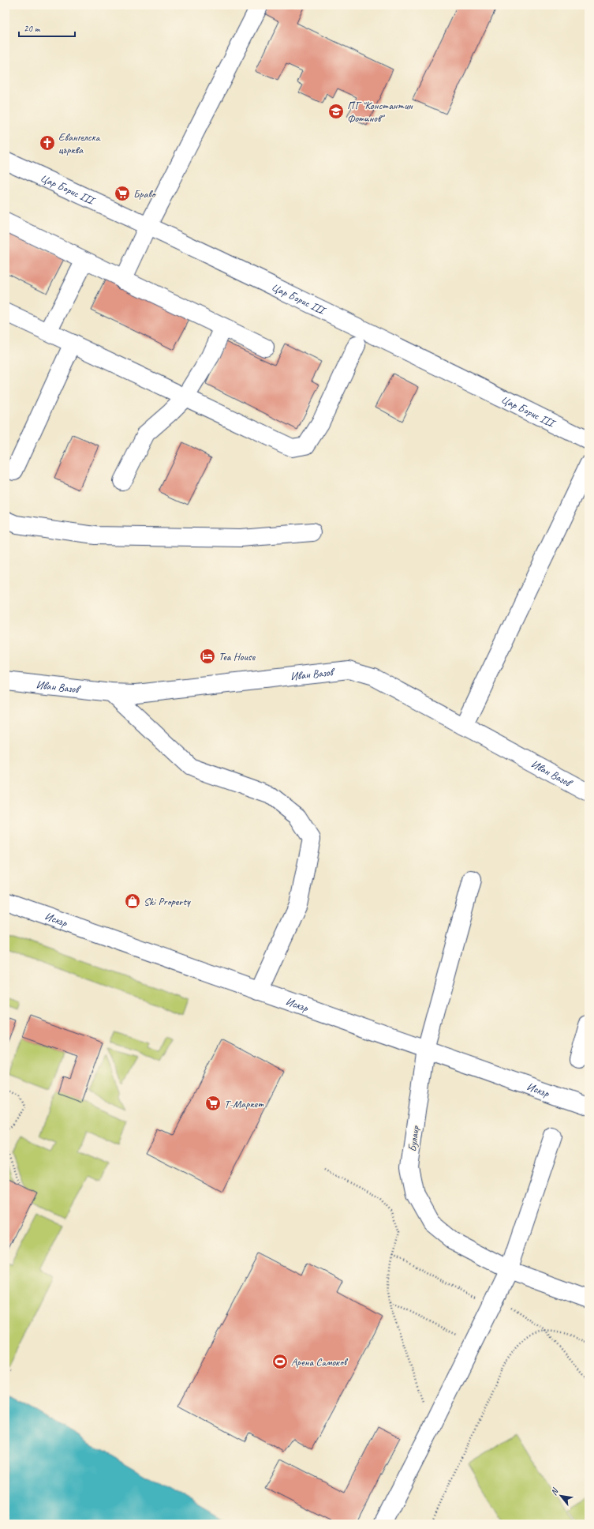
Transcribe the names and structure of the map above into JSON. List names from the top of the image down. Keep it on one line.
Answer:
{"streets":{"street":["Цар Борис III","Иван Вазов","Искър","Булаир"]},"crossings":[["Искър","Булаир"]],"places":{"school or university":["ПГ \"Константин Фотинов\""],"church":["Евангелска църква"],"supermarket":["Браво","Т-Маркет"],"hotel":["Tea House"],"shop":["Ski Property"],"sports":["Арена Самоков"]},"scale_bar":"20 m","north":"top left"}
